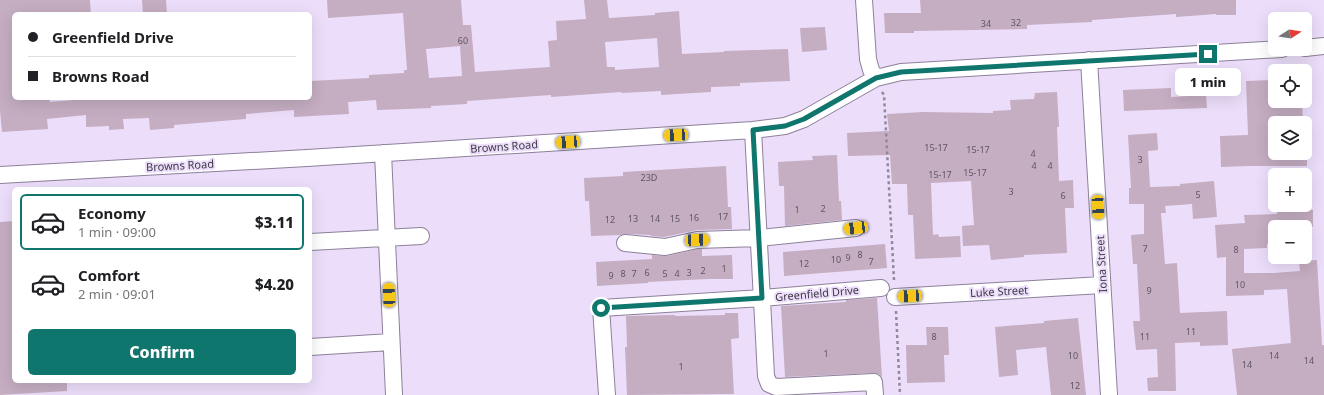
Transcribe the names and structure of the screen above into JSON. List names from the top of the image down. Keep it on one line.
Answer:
{"streets":{"street":["Browns Road","Iona Street","Luke Street","Greenfield Drive"]},"crossings":[["Browns Road","Iona Street"],["Iona Street","Luke Street"]],"house_numbers":["32","34","60","15-17","15-17","4","3","4","4","15-17","15-17","23D","3","5","6","2","1","17","16","13","14","15","12","7","8","8","9","10","7","12","1","2","6","3","8","7","5","4","9","10","9","11","8","11","1","10","14","14","14","1","12"],"north":"right","page":{"map_buttons":["+","−"],"banner":["Greenfield Drive","Browns Road"],"bubble":"1 min","list":[{"name":"Economy","note":"1 min · 09:00","value":"$3.11"},{"name":"Comfort","note":"2 min · 09:01","value":"$4.20"}],"buttons":"Confirm"}}
